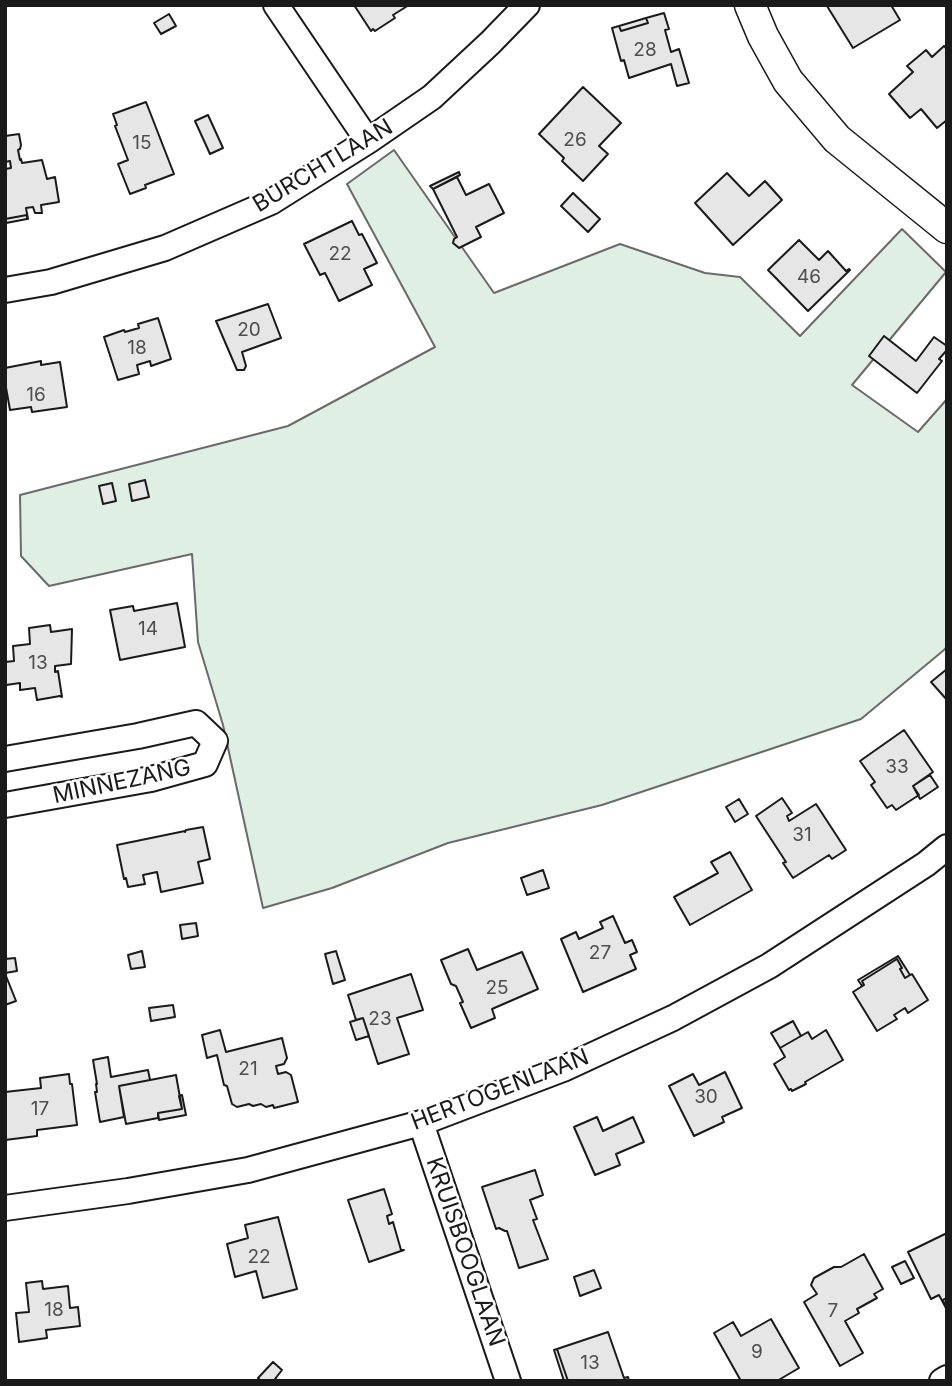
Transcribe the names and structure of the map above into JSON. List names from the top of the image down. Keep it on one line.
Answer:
{"streets":{"street":["BURCHTLAAN","MINNEZANG","HERTOGENLAAN","KRUISBOOGLAAN"]},"crossings":[["HERTOGENLAAN","KRUISBOOGLAAN"]],"house_numbers":["28","26","15","22","46","20","18","16","14","13","33","31","27","25","23","21","30","17","22","18","7","9","13"]}
